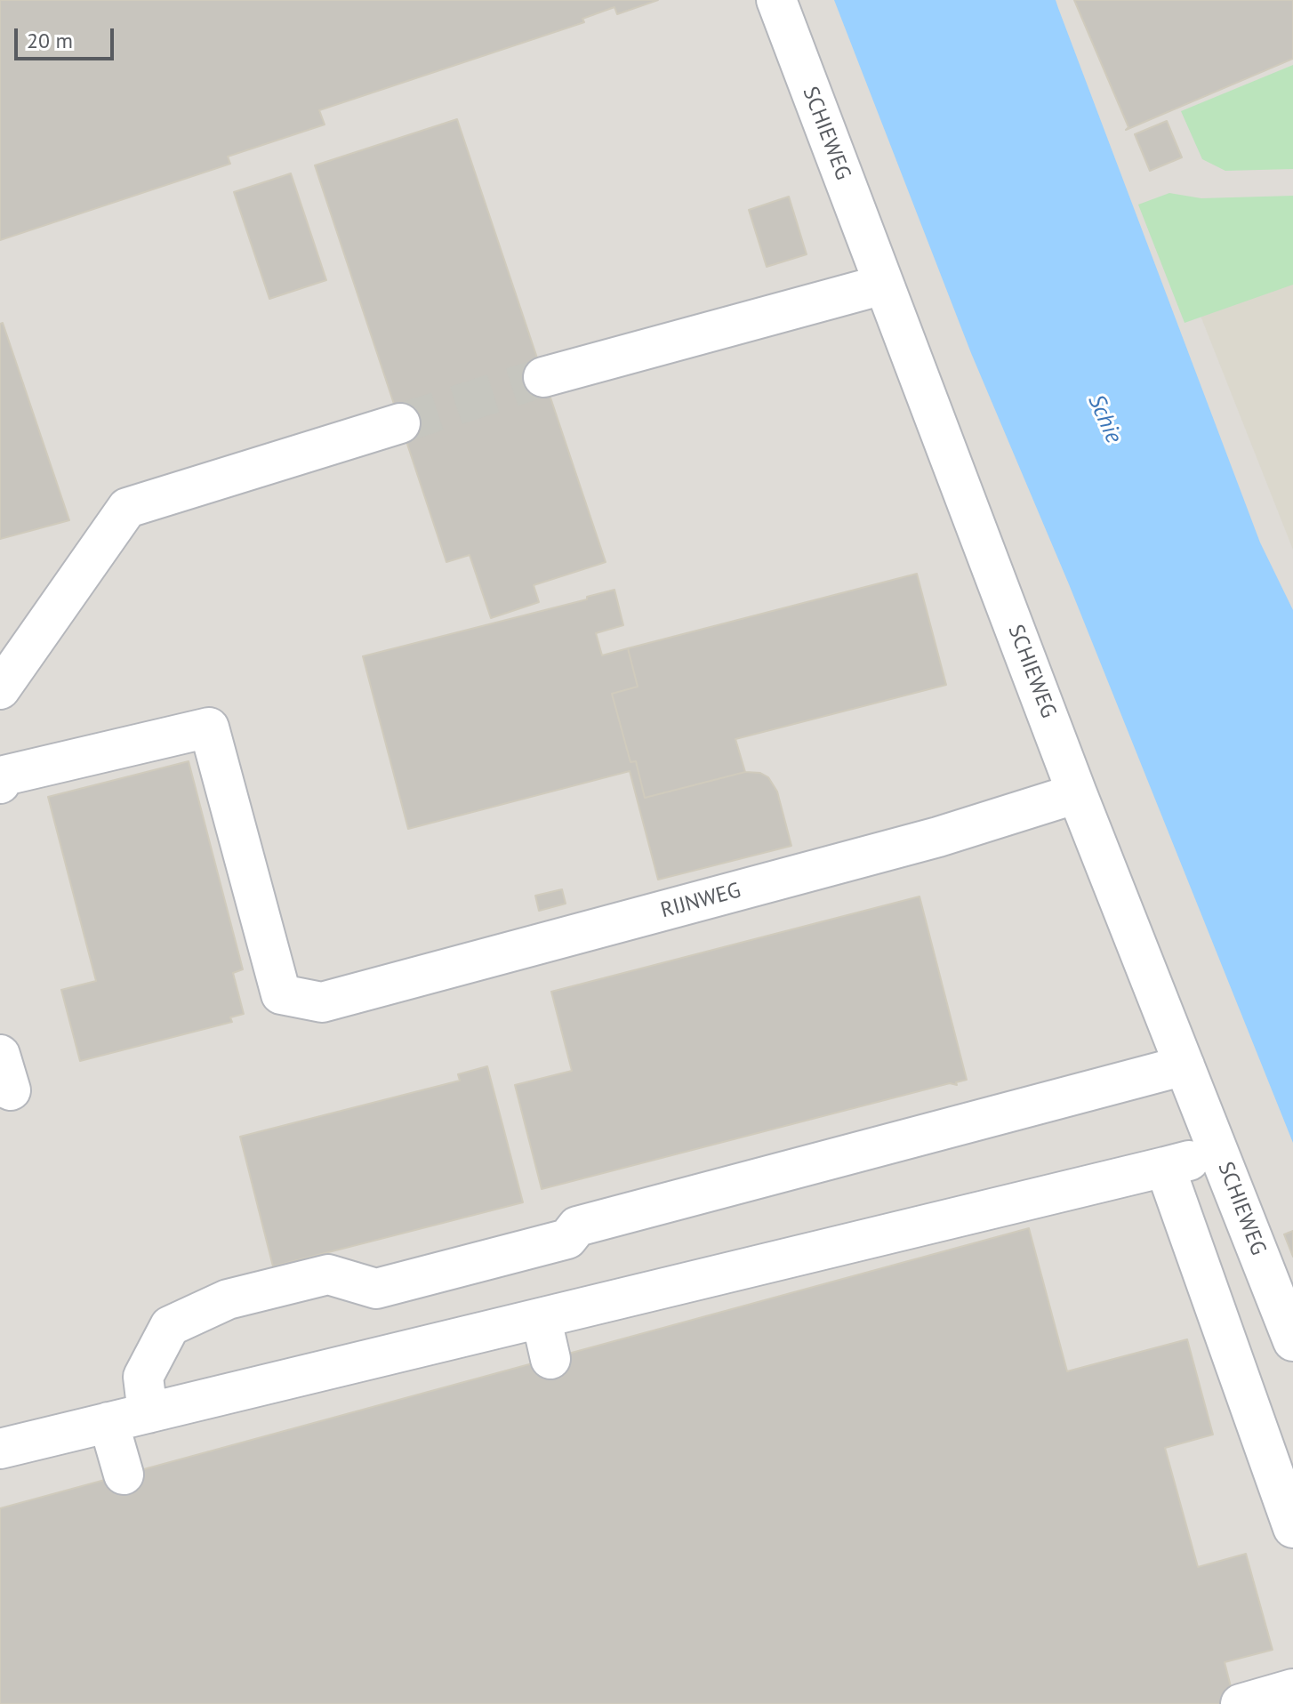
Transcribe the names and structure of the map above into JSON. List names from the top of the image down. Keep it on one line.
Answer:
{"streets":{"street":["SCHIEWEG","RIJNWEG"]},"crossings":[["SCHIEWEG","RIJNWEG"]],"water":["Schie"],"scale_bar":"20 m"}
